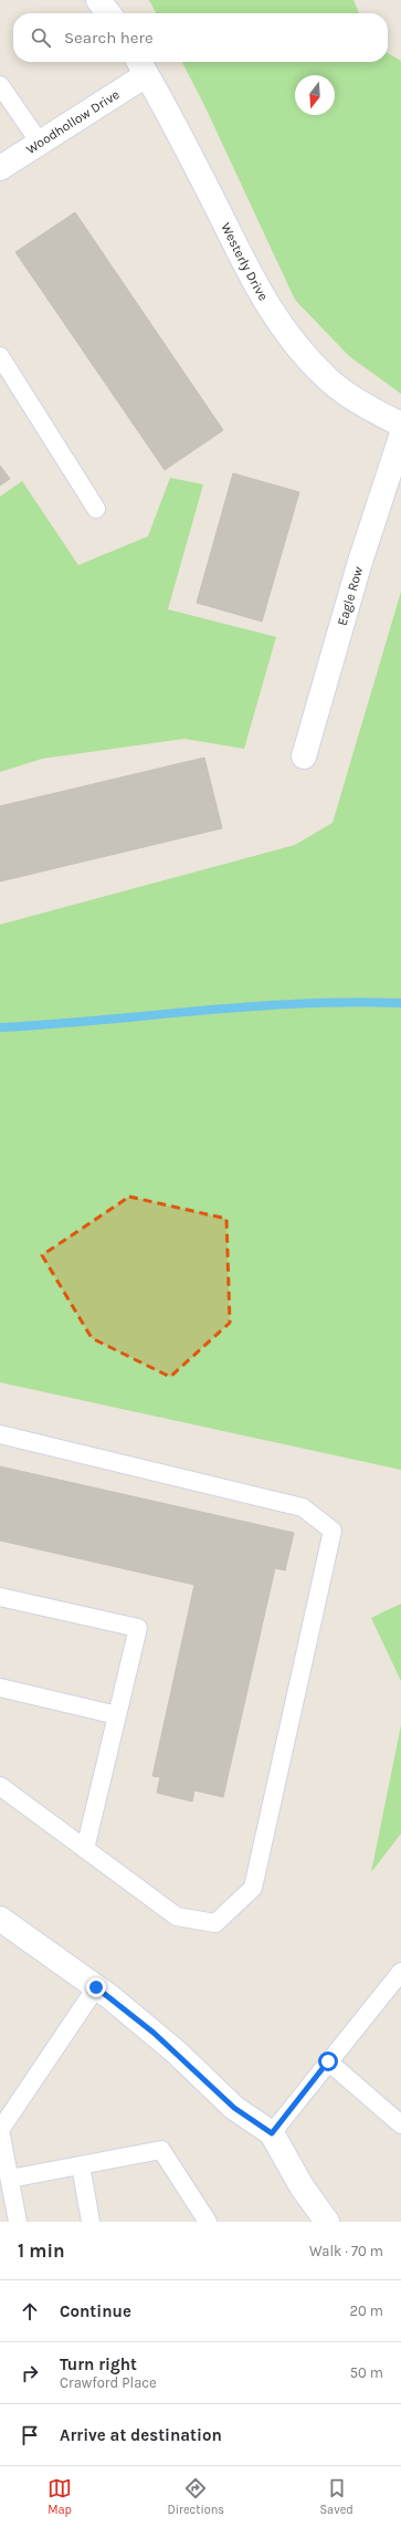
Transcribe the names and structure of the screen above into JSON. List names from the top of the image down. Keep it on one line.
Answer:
{"streets":{"street":["Woodhollow Drive","Westerly Drive","Eagle Row"]},"crossings":[["Woodhollow Drive","Westerly Drive"]],"north":"bottom","page":{"search":"Search here","heading":["1 min","Walk · 70 m"],"list":[["Continue","20 m"],["Turn right","Crawford Place","50 m"],"Arrive at destination"],"nav":["Map","Directions","Saved"]}}
